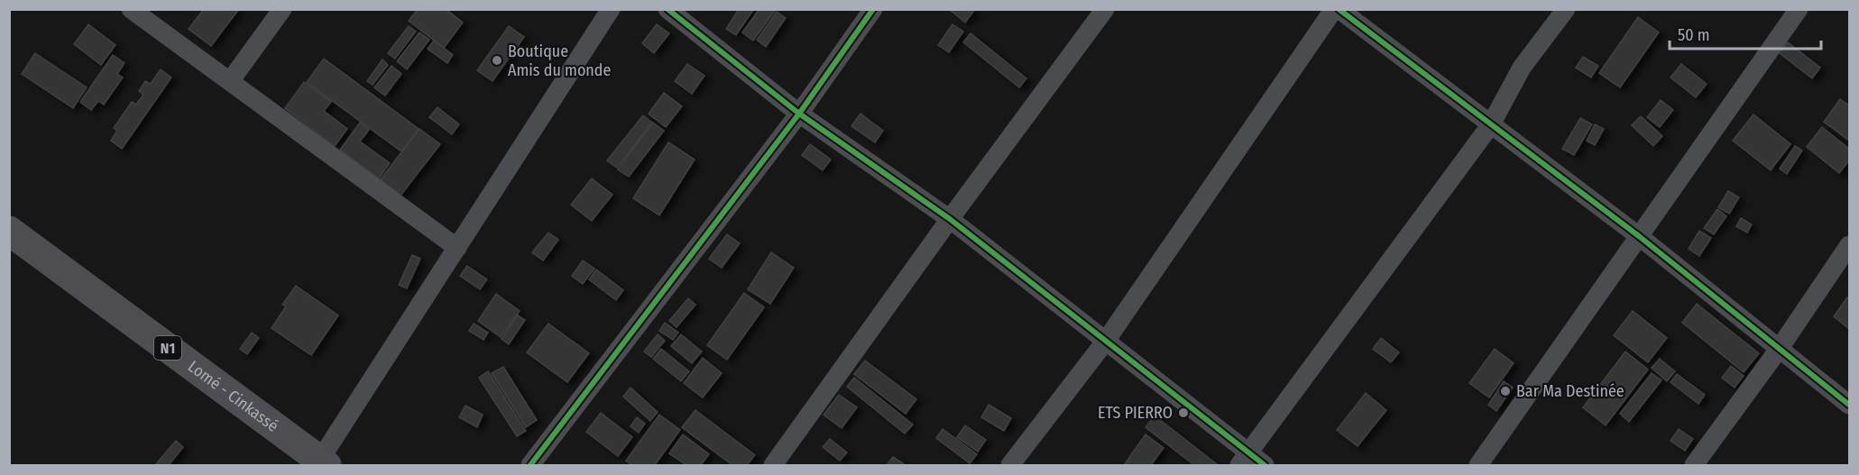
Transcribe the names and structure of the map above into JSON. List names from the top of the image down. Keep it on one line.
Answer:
{"streets":{"highway":["N1","Lomé - Cinkassé"]},"places":["Boutique Amis du monde","Bar Ma Destinée","ETS PIERRO"],"scale_bar":"50 m"}
